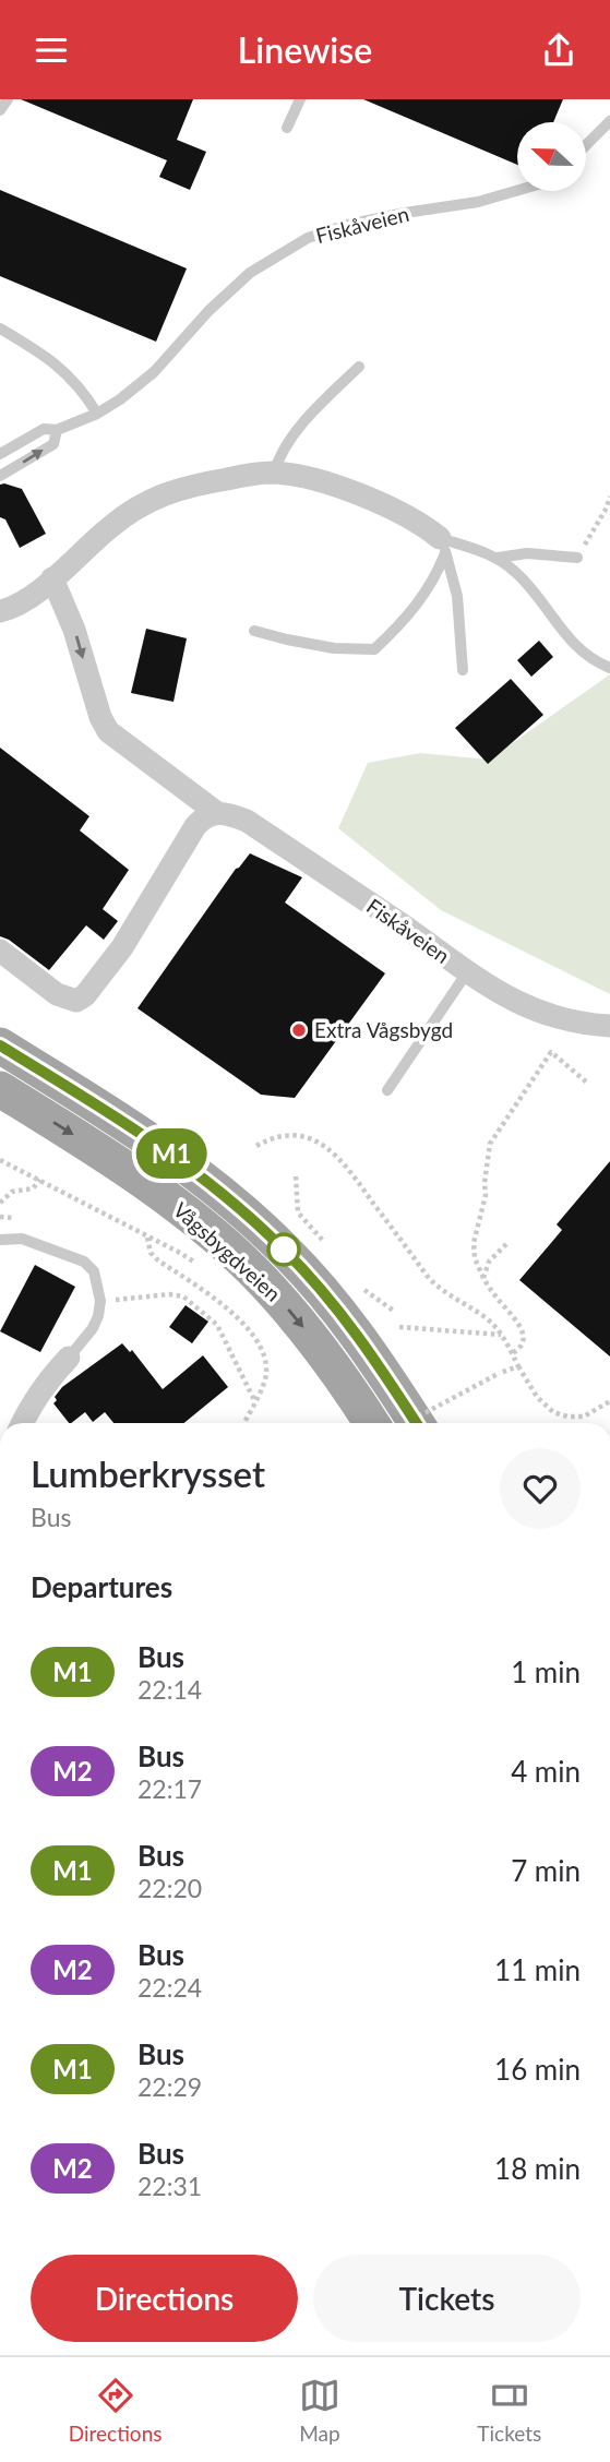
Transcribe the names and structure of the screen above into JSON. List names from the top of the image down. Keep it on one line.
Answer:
{"streets":{"main road":["Vågsbygdveien"],"street":["Fiskåveien"]},"places":["Extra Vågsbygd"],"lines":["bus line M1"],"north":"left","page":{"header":"Linewise","on_map":"M1","heading":[["Lumberkrysset","Bus"],"Departures"],"list":[{"mark":"M1","name":"Bus","note":"22:14","value":"1 min"},{"mark":"M2","name":"Bus","note":"22:17","value":"4 min"},{"mark":"M1","name":"Bus","note":"22:20","value":"7 min"},{"mark":"M2","name":"Bus","note":"22:24","value":"11 min"},{"mark":"M1","name":"Bus","note":"22:29","value":"16 min"},{"mark":"M2","name":"Bus","note":"22:31","value":"18 min"}],"buttons":["Directions","Tickets"],"tabs":["Directions","Map","Tickets"]}}
